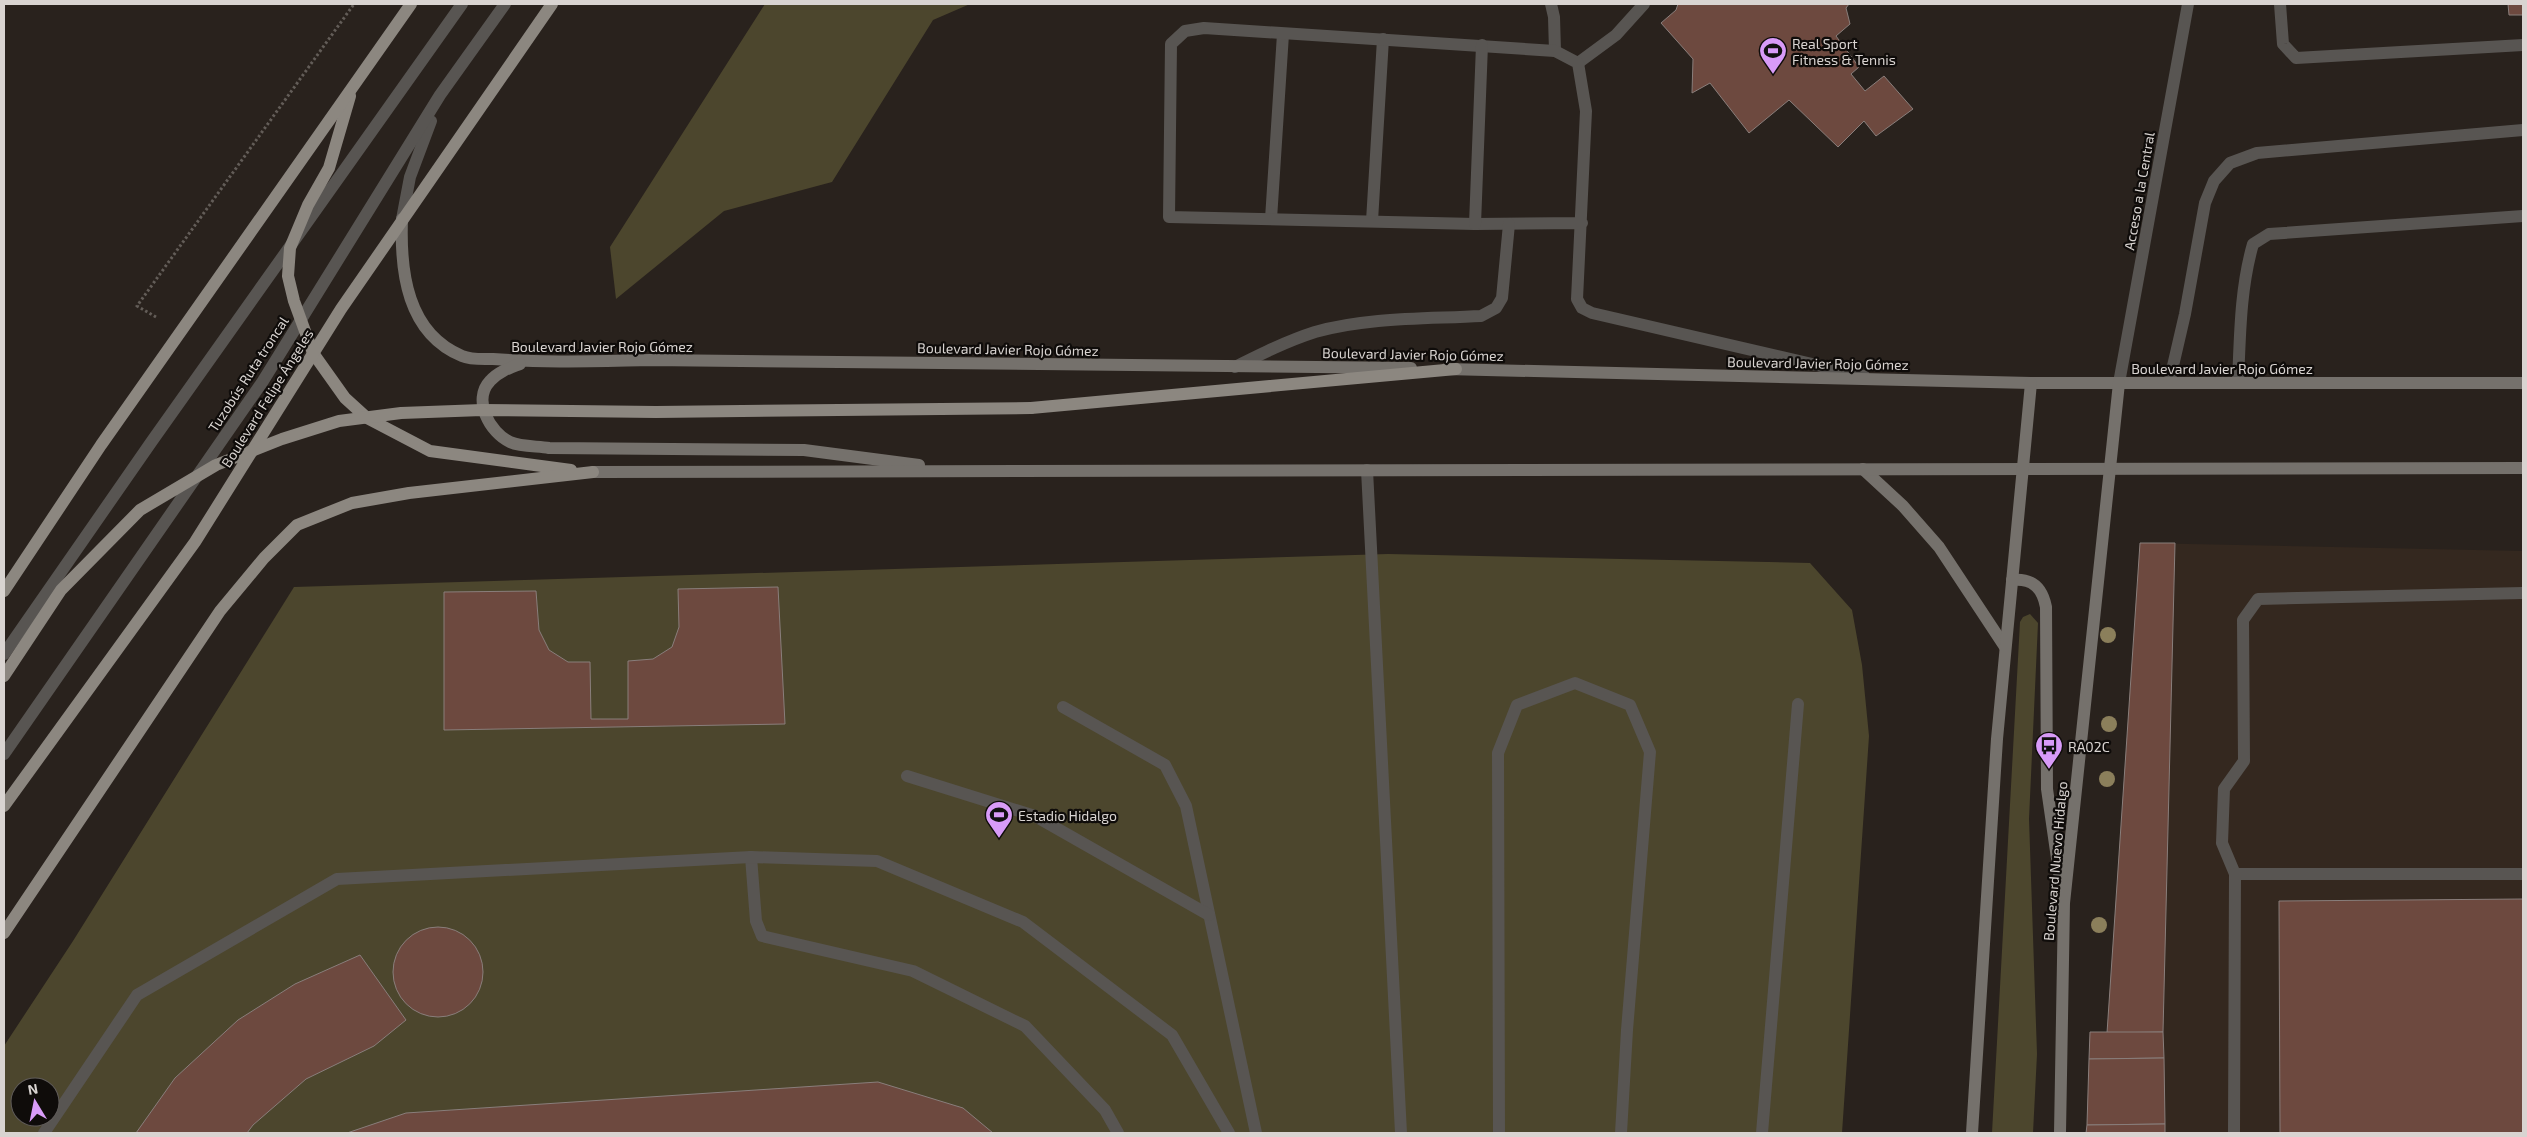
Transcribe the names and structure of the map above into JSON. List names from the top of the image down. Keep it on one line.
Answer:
{"streets":{"main road":["Boulevard Javier Rojo Gómez","Boulevard Felipe Ángeles","Boulevard Nuevo Hidalgo"],"street":["Acceso a la Central","Tuzobús Ruta troncal"]},"crossings":[["Acceso a la Central","Boulevard Javier Rojo Gómez"],["Acceso a la Central","Boulevard Nuevo Hidalgo"],["Boulevard Javier Rojo Gómez","Boulevard Felipe Ángeles"],["Boulevard Javier Rojo Gómez","Boulevard Nuevo Hidalgo"]],"places":{"sports":["Real Sport Fitness & Tennis","Estadio Hidalgo"],"bus stop":["RA02C"]},"north":"top"}
